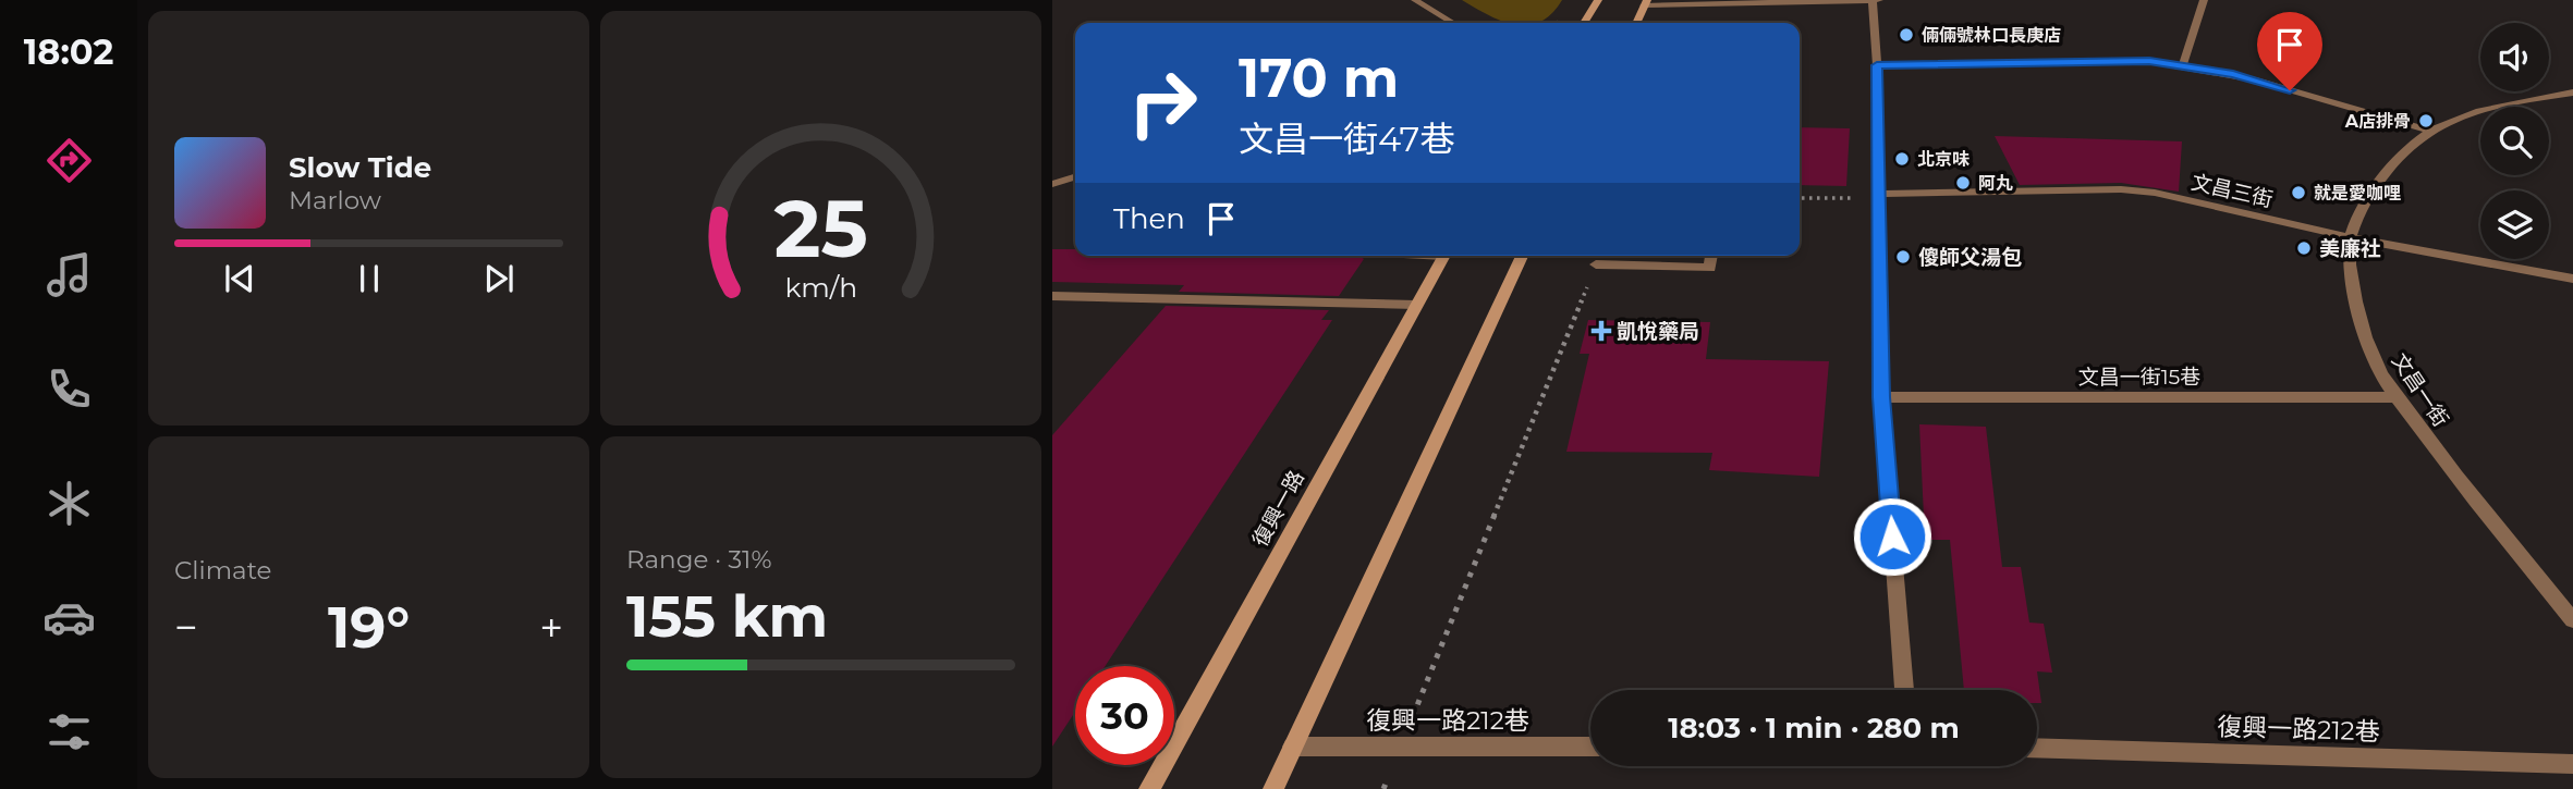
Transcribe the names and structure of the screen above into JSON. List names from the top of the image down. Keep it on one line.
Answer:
{"streets":{"main road":["復興一路"],"street":["文昌三街","文昌一街15巷","文昌一街","復興一路212巷"]},"crossings":[["文昌三街","文昌一街"],["文昌一街15巷","文昌一街"]],"places":{"other":["倆倆號林口長庚店","A店排骨","北京味","阿丸","就是愛咖哩","美廉社","傻師父湯包"],"health":["凱悅藥局"]},"page":{"tabs":"18:02","turn":["170 m","文昌一街47巷"],"song":["Slow Tide","Marlow"],"then":"Then","tile":["Climate",["Range · 31%","155 km"]],"heat":["−","19°","+"],"limit":"30","trip":"18:03 · 1 min · 280 m","gauge":["25","km/h"]}}
